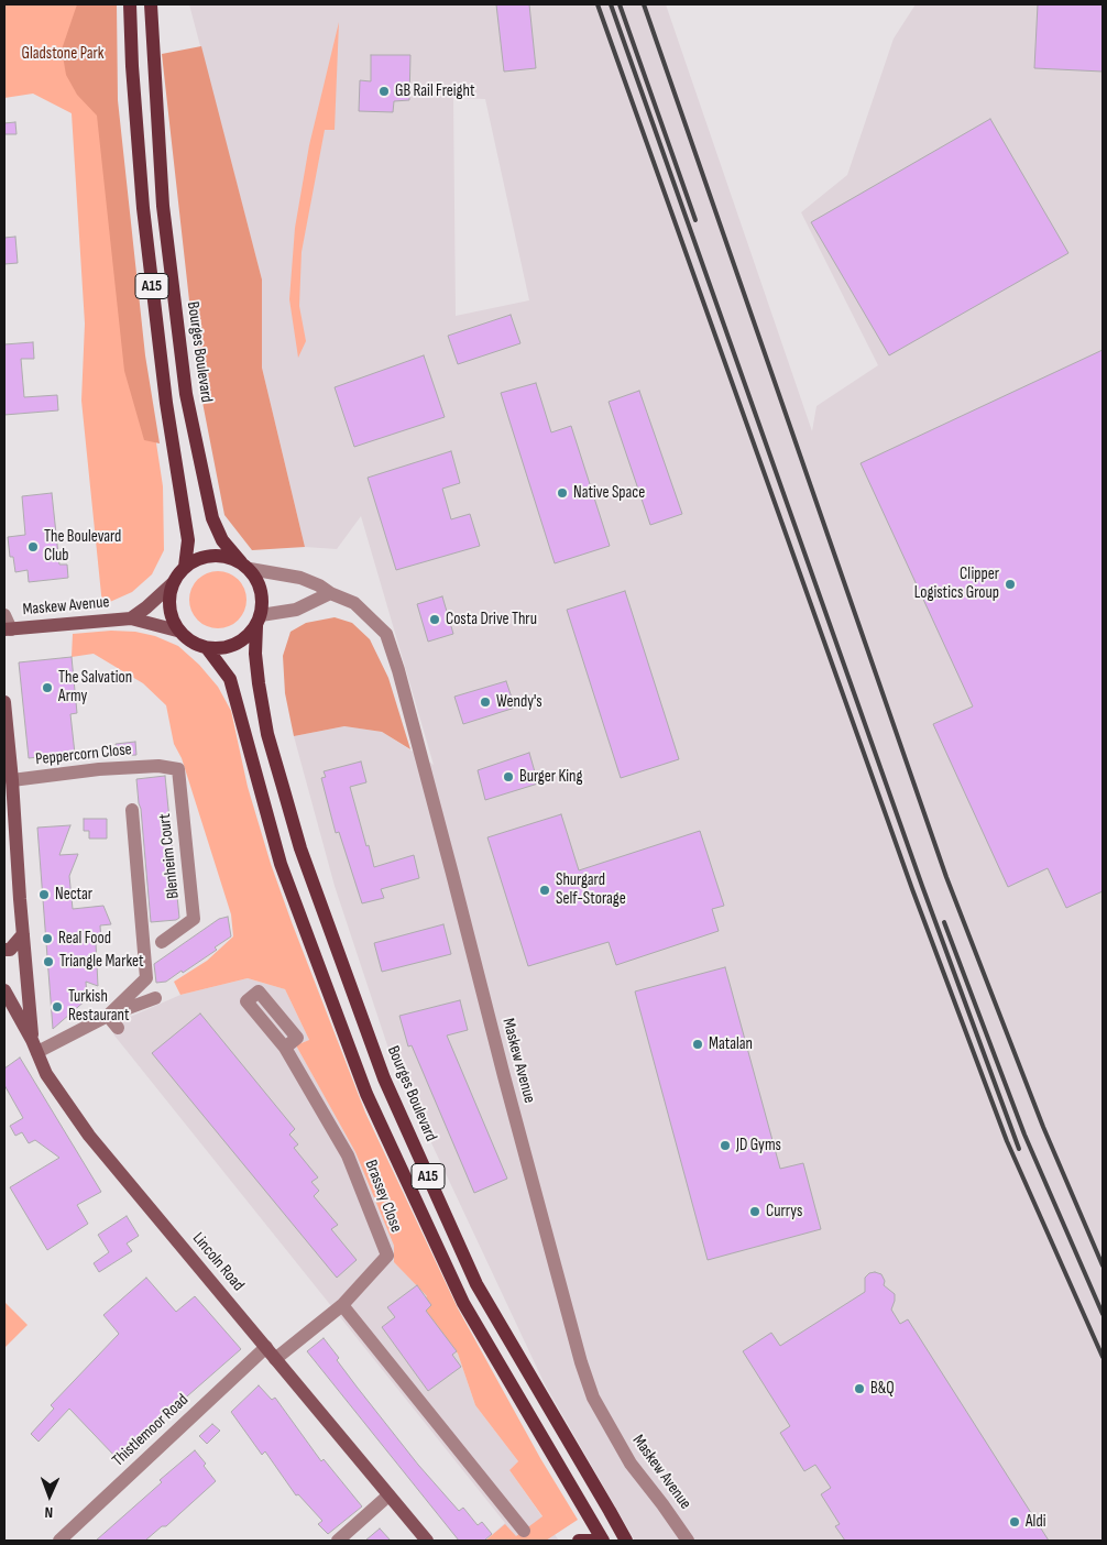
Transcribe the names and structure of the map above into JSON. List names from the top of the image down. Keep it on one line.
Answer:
{"streets":{"main road":["A15","Bourges Boulevard"],"street":["Maskew Avenue","Peppercorn Close","Blenheim Court","Brassey Close","Lincoln Road","Thistlemoor Road"]},"crossings":[["A15","Bourges Boulevard"],["A15","Maskew Avenue"],["Bourges Boulevard","Maskew Avenue"],["Peppercorn Close","Blenheim Court"],["Brassey Close","Lincoln Road"],["Lincoln Road","Thistlemoor Road"]],"parks":["Gladstone Park"],"places":["GB Rail Freight","Native Space","The Boulevard Club","Clipper Logistics Group","Costa Drive Thru","The Salvation Army","Wendy's","Burger King","Shurgard Self-Storage","Nectar","Real Food","Triangle Market","Turkish Restaurant","Matalan","JD Gyms","Currys","B&Q","Aldi"],"north":"bottom"}
